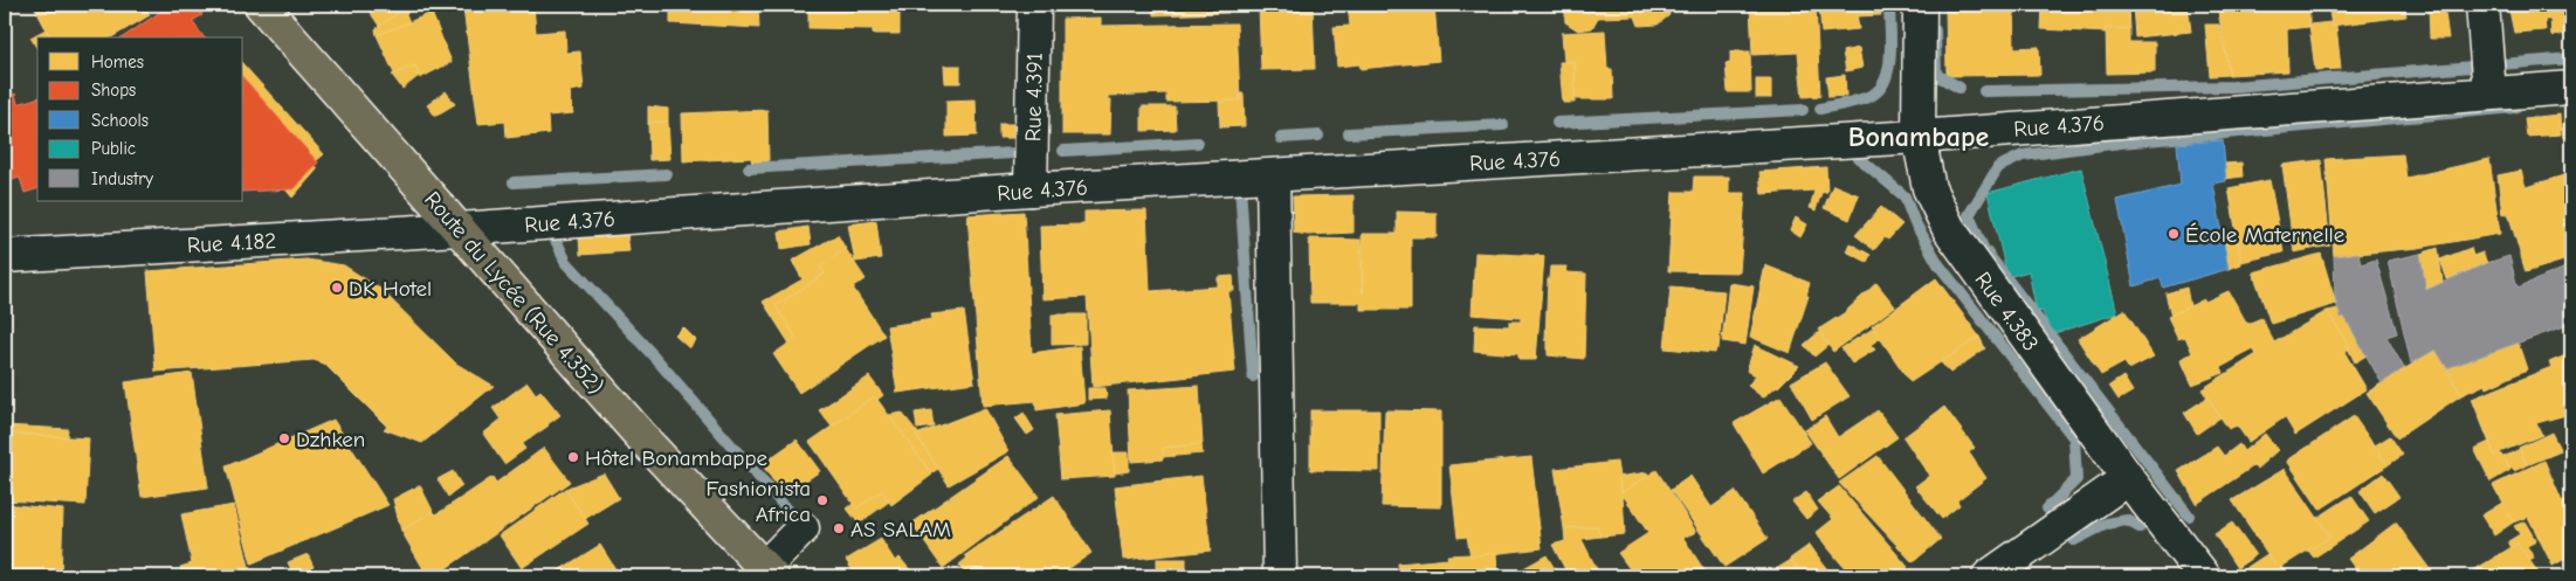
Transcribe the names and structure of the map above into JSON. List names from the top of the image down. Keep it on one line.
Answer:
{"streets":{"main road":["Route du Lycée (Rue 4.352)"],"street":["Rue 4.391","Rue 4.376","Rue 4.182","Rue 4.383"]},"crossings":[["Rue 4.391","Rue 4.376"],["Rue 4.376","Rue 4.182"],["Rue 4.376","Route du Lycée (Rue 4.352)"],["Rue 4.376","Rue 4.383"],["Rue 4.182","Route du Lycée (Rue 4.352)"]],"districts":["Bonambape"],"places":["École Maternelle","DK Hotel","Dzhken","Hôtel Bonambappe","Fashionista Africa","AS SALAM"],"legend":["Homes","Shops","Schools","Public","Industry"]}
